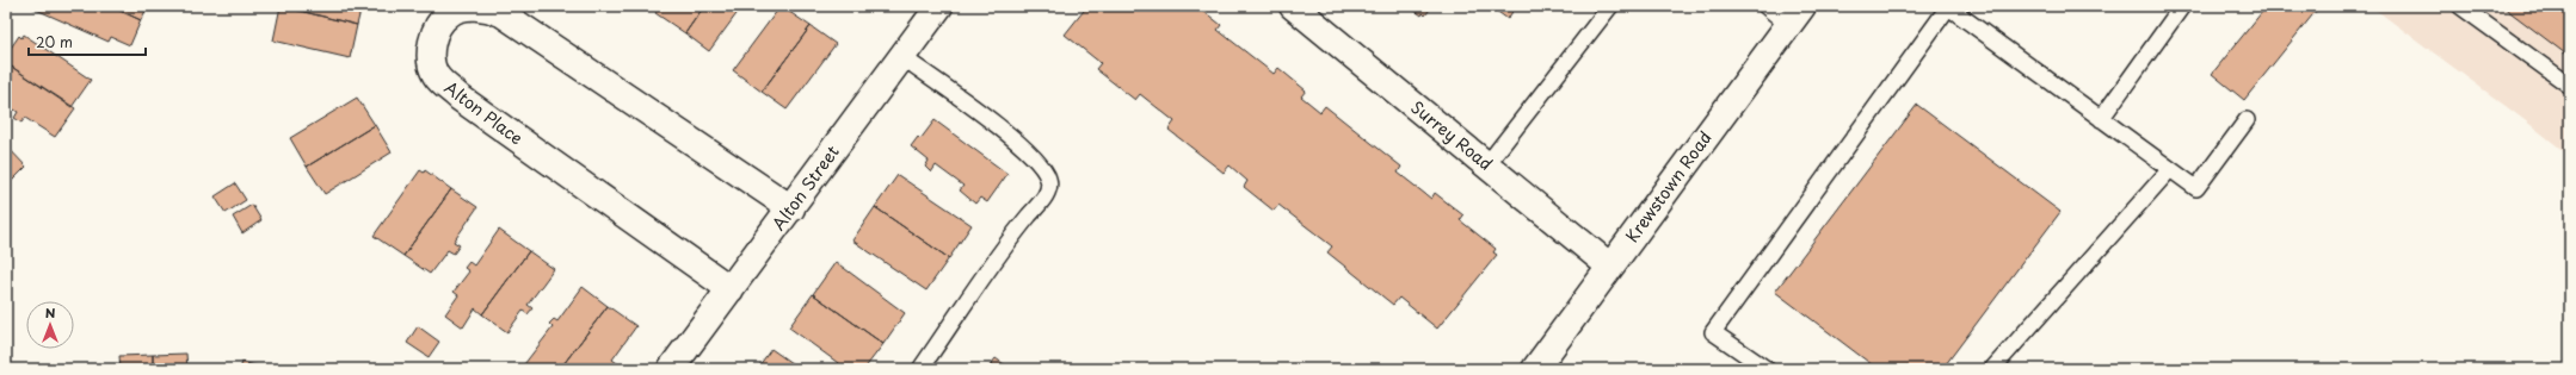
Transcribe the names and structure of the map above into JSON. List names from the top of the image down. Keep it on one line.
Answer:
{"streets":{"street":["Alton Place","Surrey Road","Krewstown Road","Alton Street"]},"crossings":[["Alton Place","Alton Street"],["Surrey Road","Krewstown Road"]],"scale_bar":"20 m","north":"top"}
